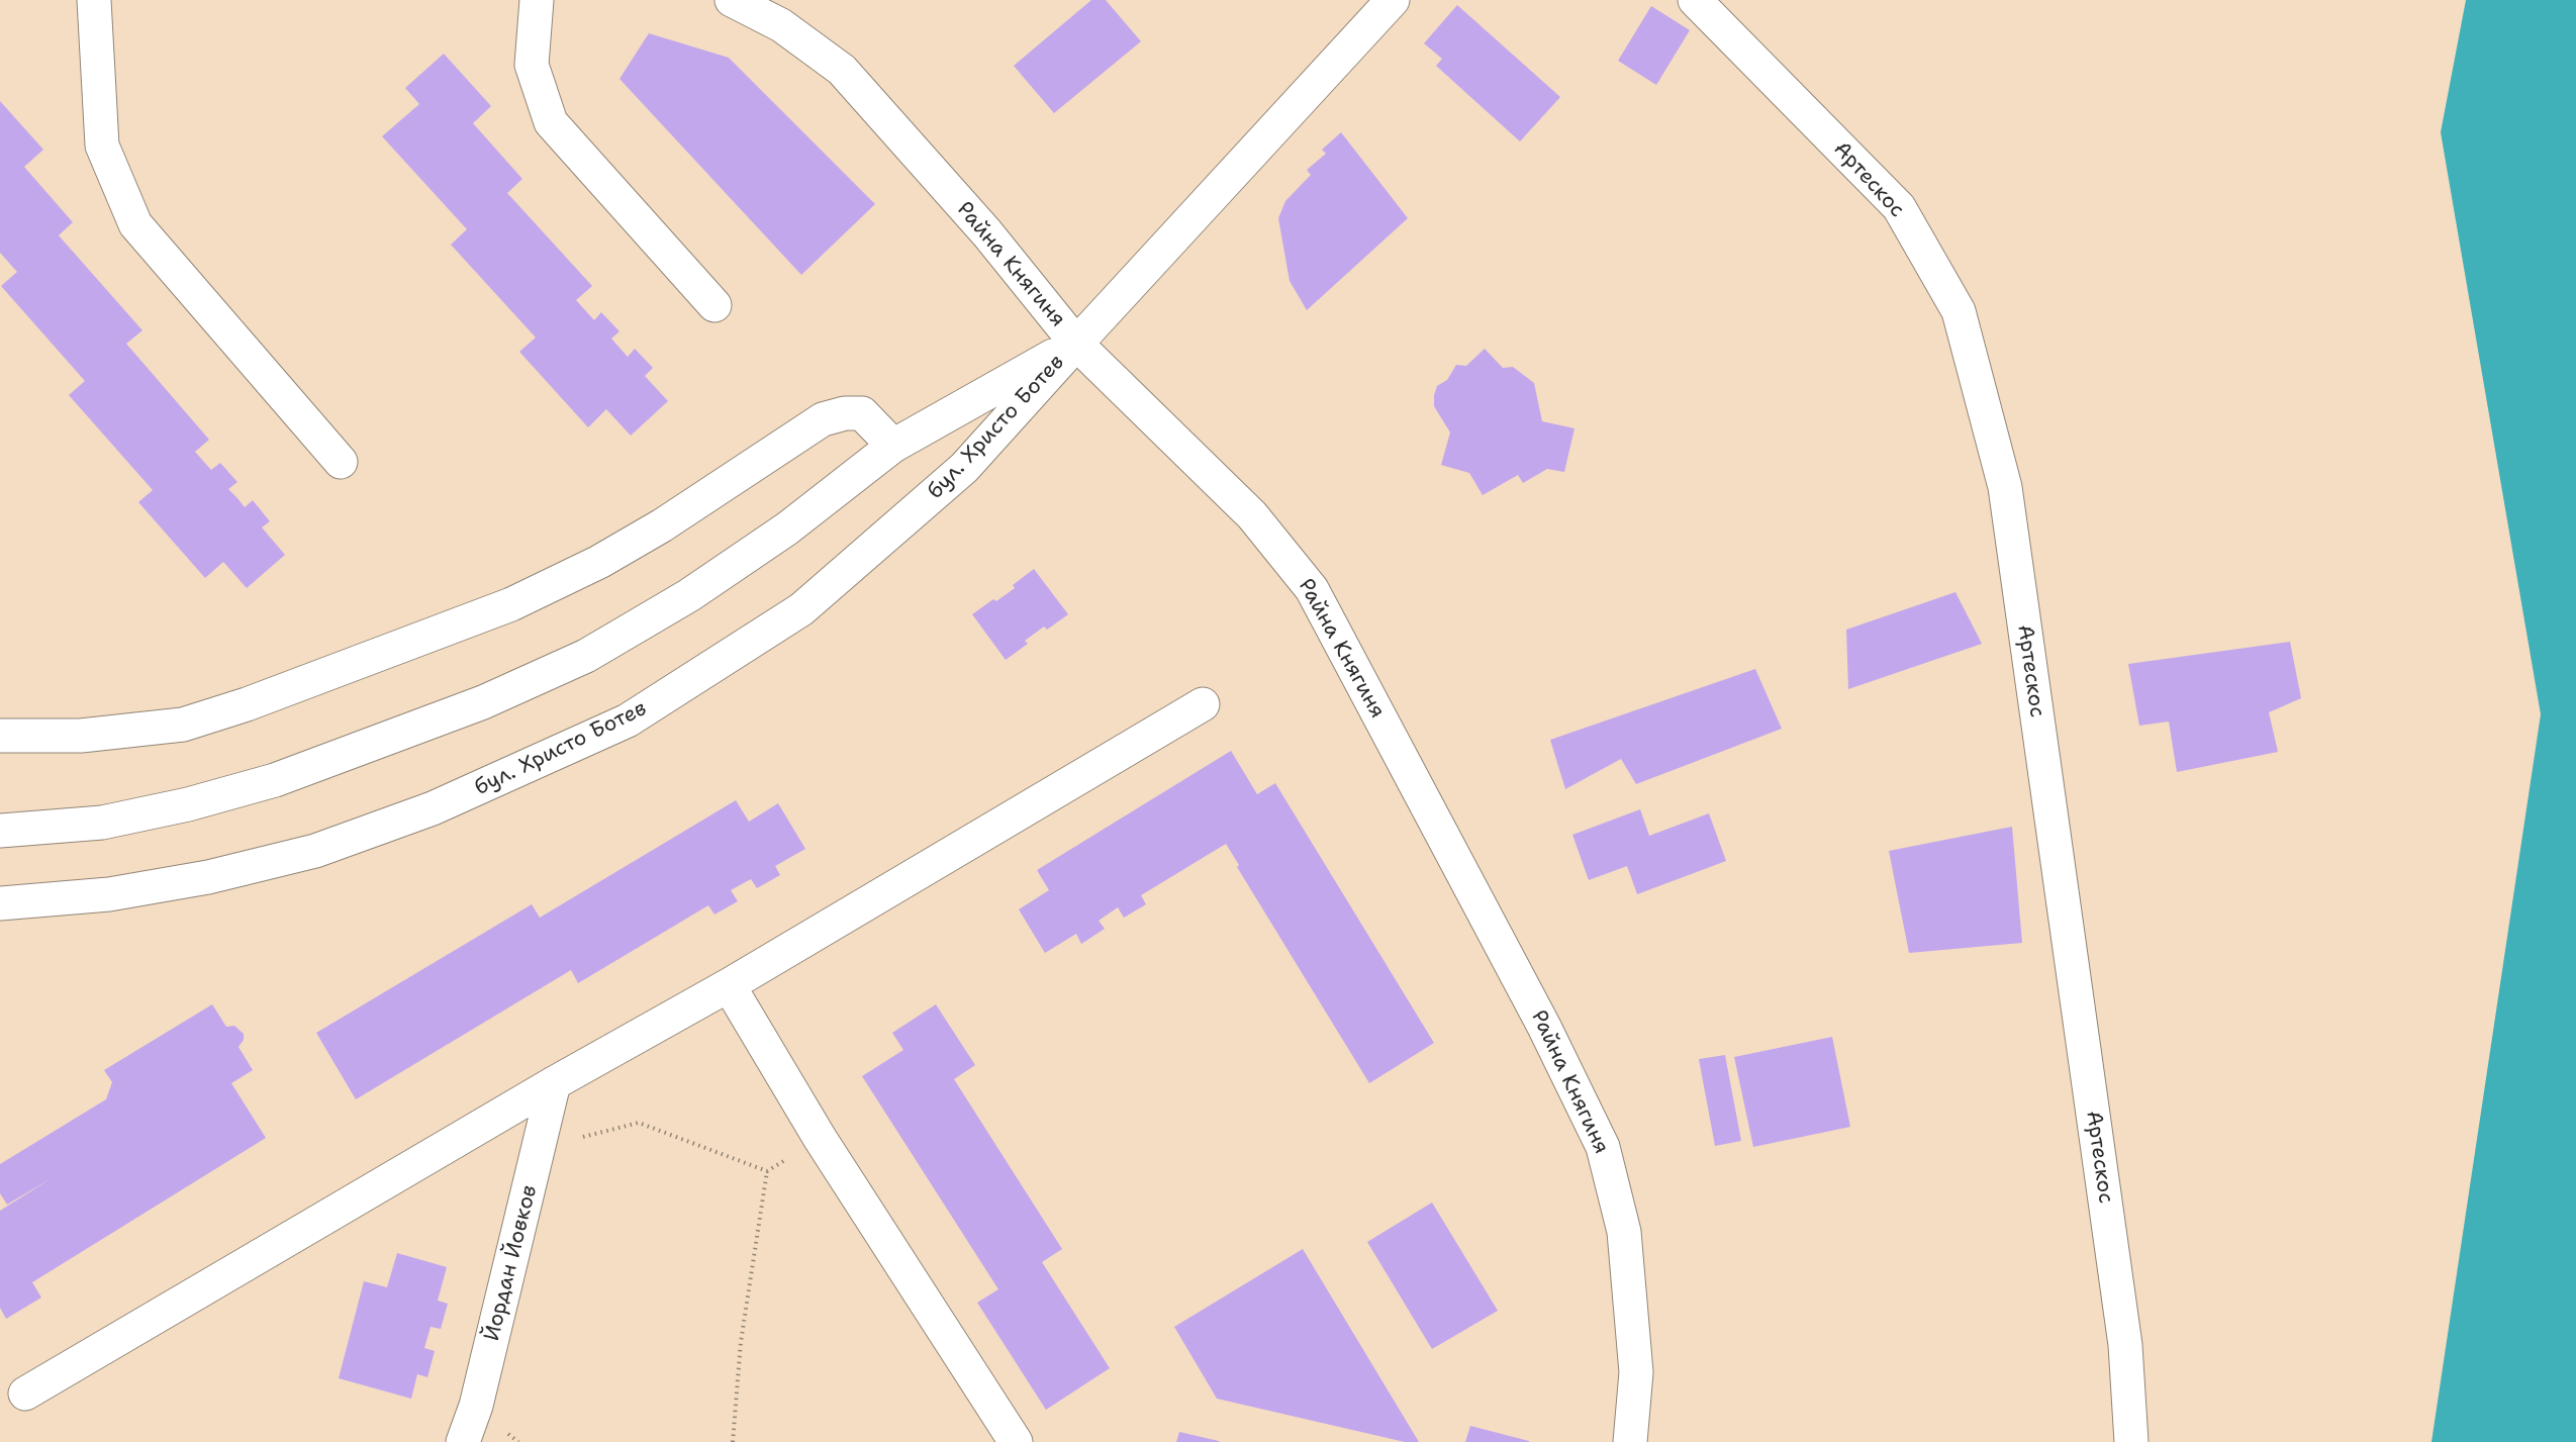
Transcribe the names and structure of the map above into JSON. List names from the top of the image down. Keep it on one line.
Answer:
{"streets":{"street":["Артескос","Райна Княгиня","бул. Христо Ботев","Йордан Йовков"]},"crossings":[["Райна Княгиня","бул. Христо Ботев"]]}
